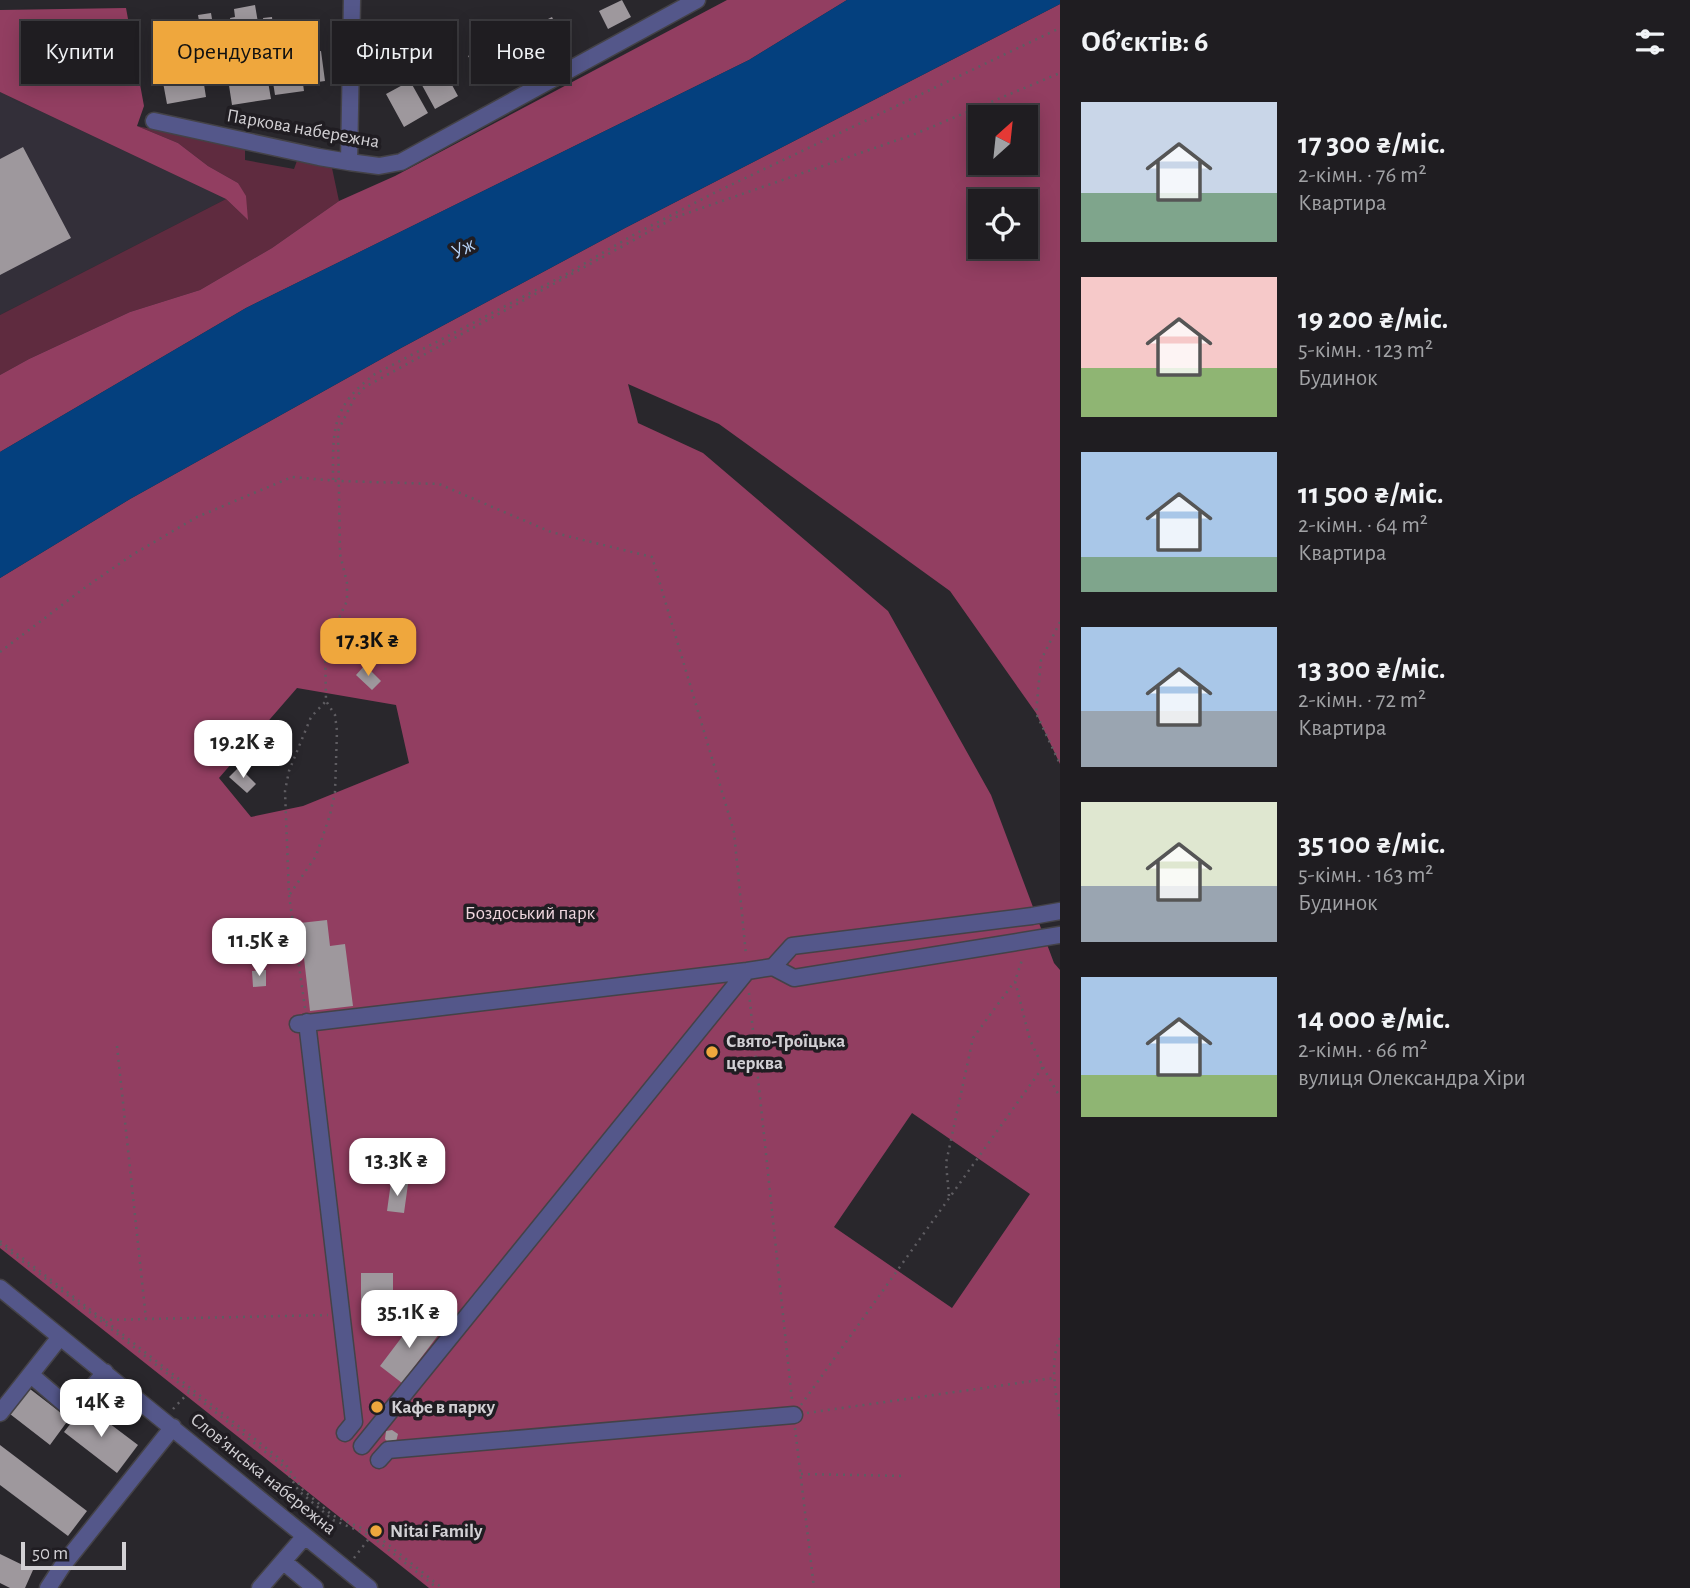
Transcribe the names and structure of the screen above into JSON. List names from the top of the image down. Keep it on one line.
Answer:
{"streets":{"street":["Паркова набережна","Словʼянська набережна"]},"water":["Уж"],"parks":["Боздоський парк"],"places":["Свято-Троїцька церква","Кафе в парку","Nitai Family"],"scale_bar":"50 m","north":"top right","page":{"heading":"Об’єктів: 6","chip":["Купити","Орендувати","Фільтри","Нове"],"list":[{"name":"17 300 ₴/міс.","note":"2-кімн. · 76 m² · Квартира"},{"name":"19 200 ₴/міс.","note":"5-кімн. · 123 m² · Будинок"},{"name":"11 500 ₴/міс.","note":"2-кімн. · 64 m² · Квартира"},{"name":"13 300 ₴/міс.","note":"2-кімн. · 72 m² · Квартира"},{"name":"35 100 ₴/міс.","note":"5-кімн. · 163 m² · Будинок"},{"name":"14 000 ₴/міс.","note":"2-кімн. · 66 m² · вулиця Олександра Хіри"}],"price":["17.3K ₴","19.2K ₴","11.5K ₴","13.3K ₴","35.1K ₴","14K ₴"],"scale":"50 m"}}
